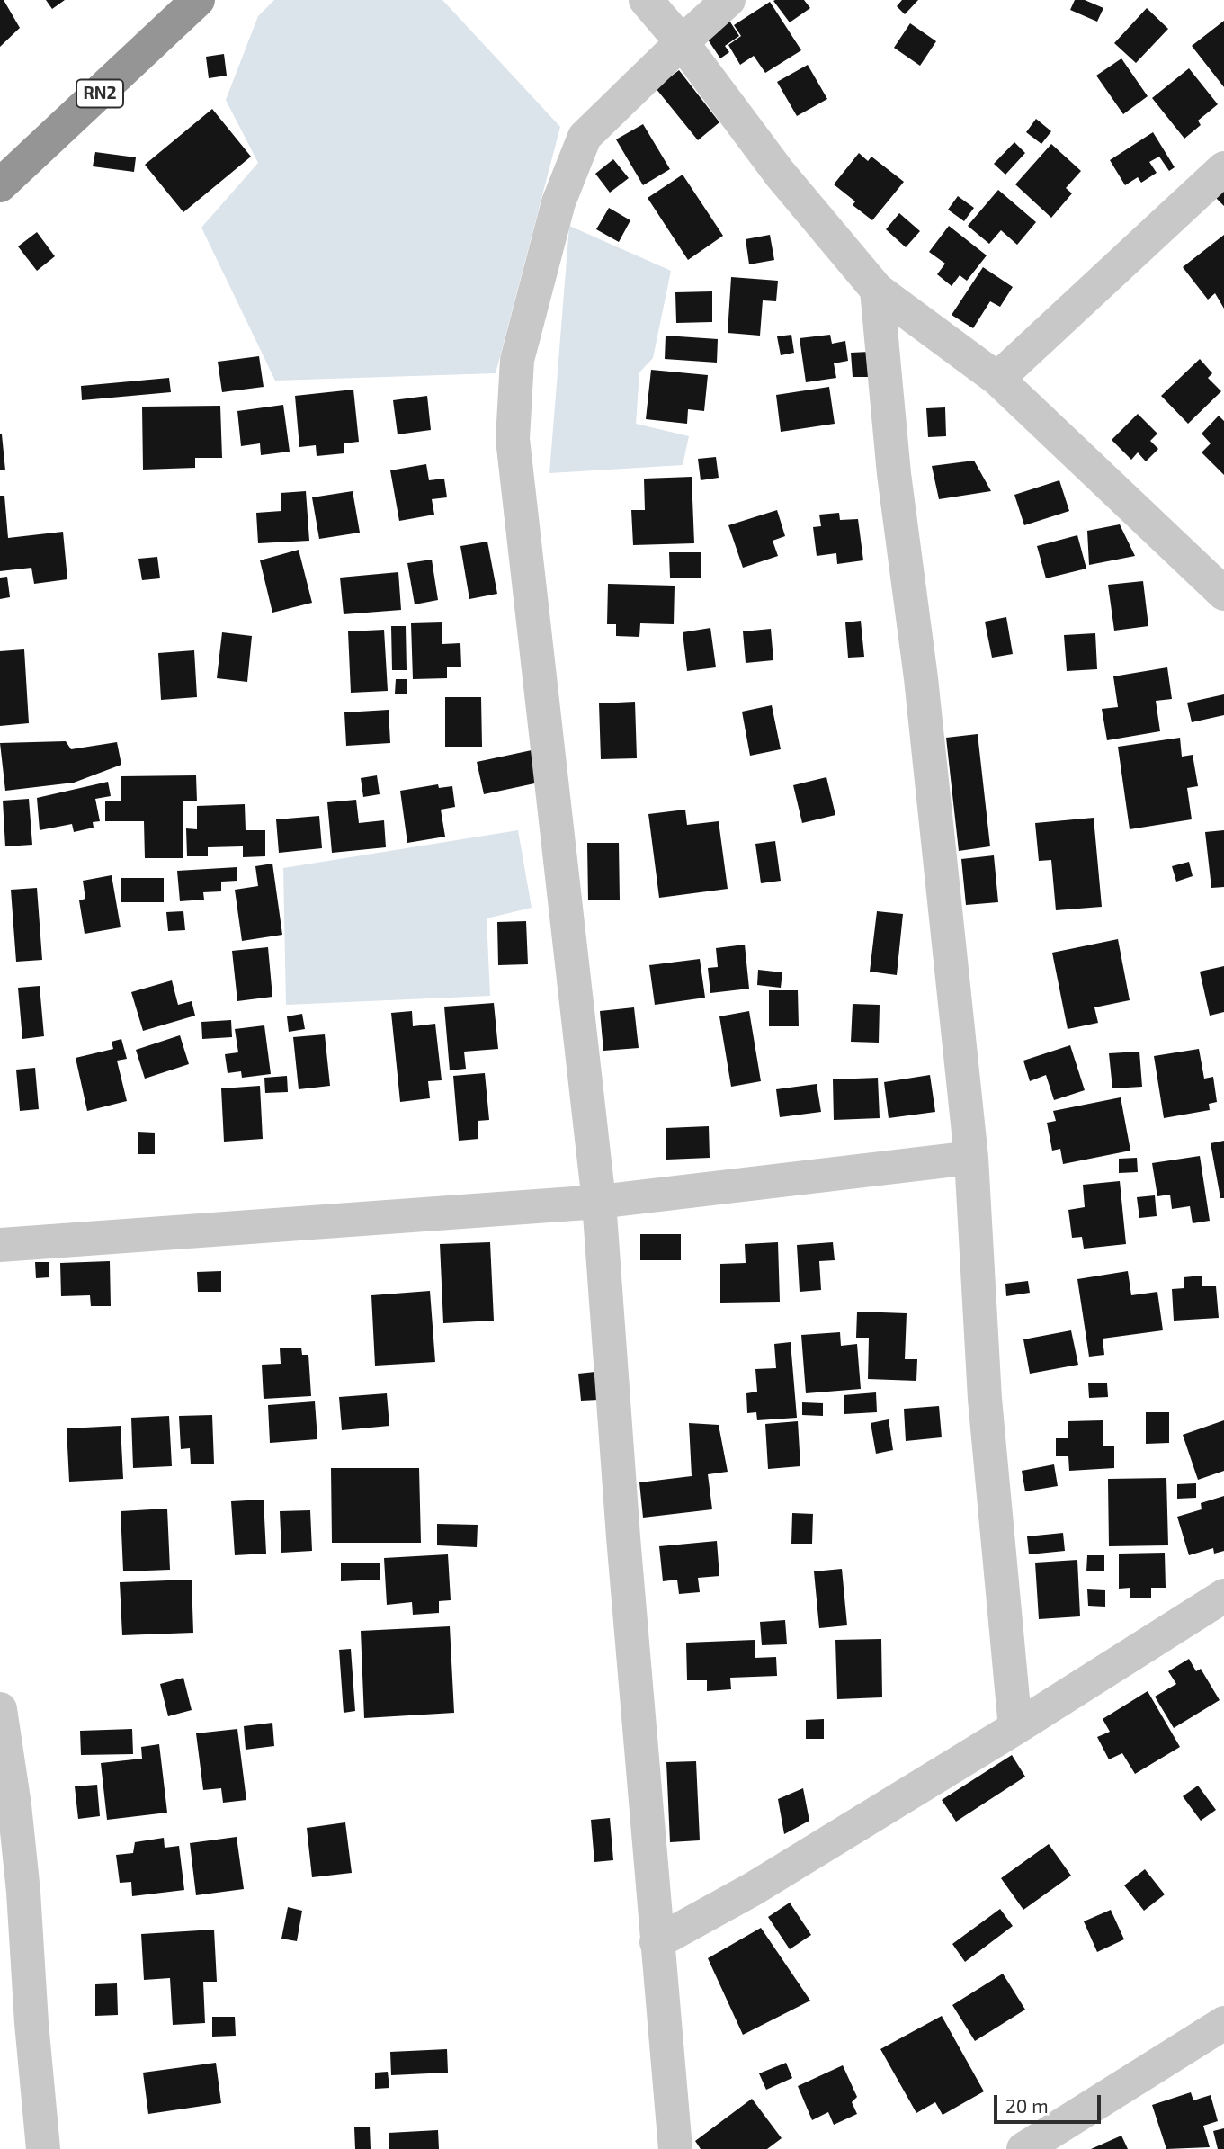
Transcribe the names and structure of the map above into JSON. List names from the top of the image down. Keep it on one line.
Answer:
{"streets":{"highway":["RN2"]},"scale_bar":"20 m"}
